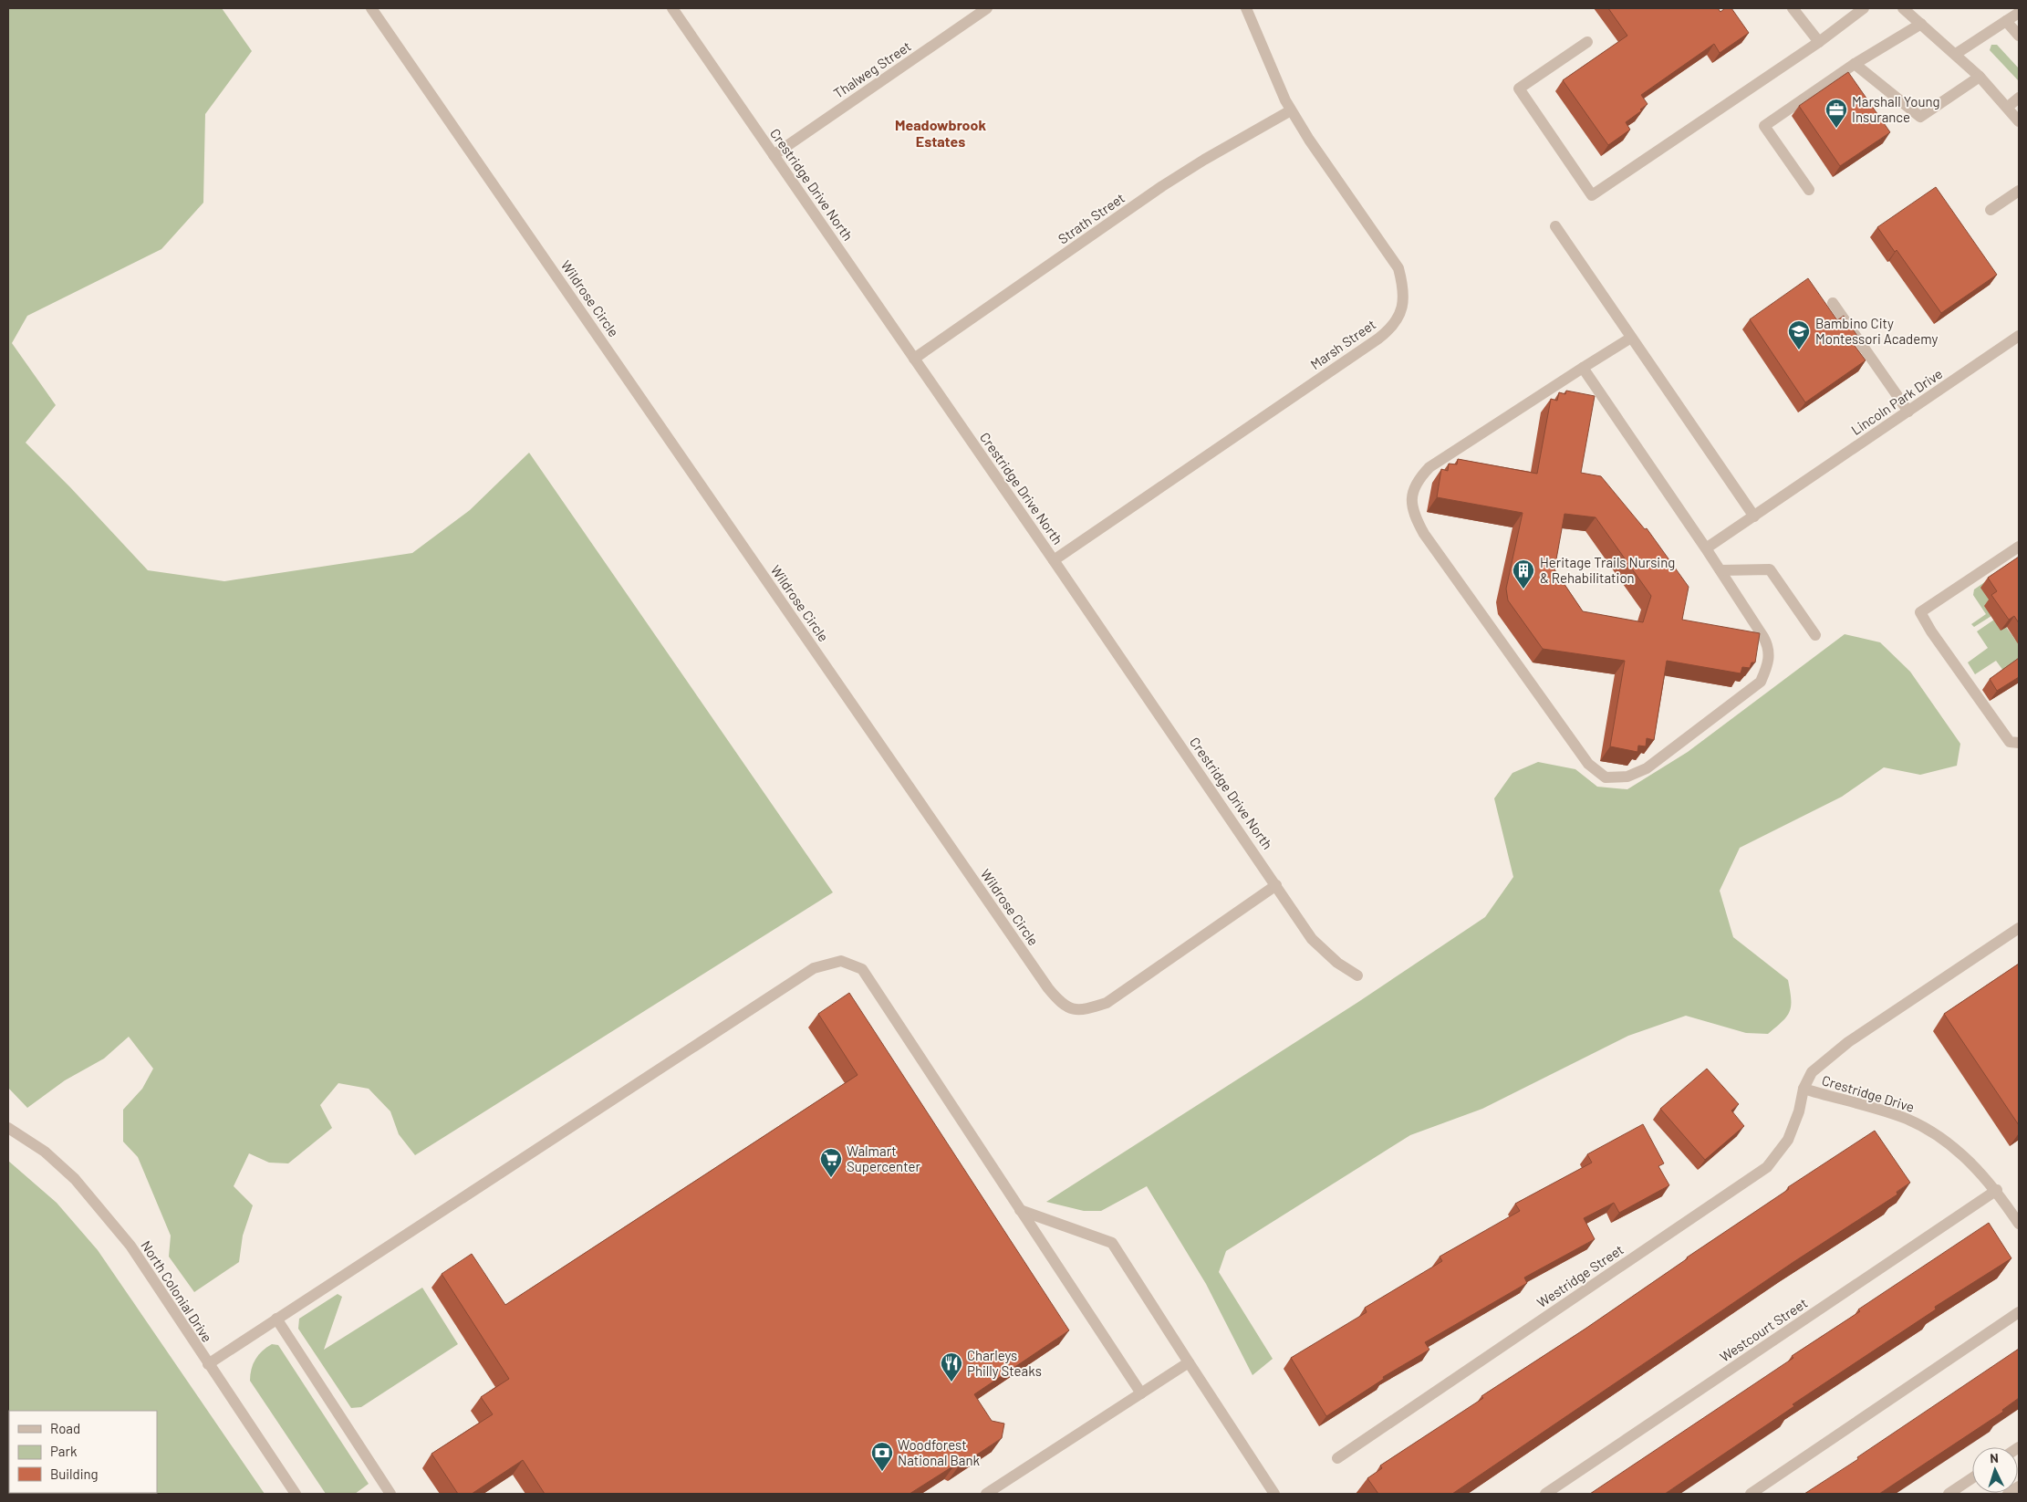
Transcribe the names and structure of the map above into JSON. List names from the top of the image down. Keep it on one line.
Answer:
{"streets":{"street":["Thalweg Street","Crestridge Drive North","Strath Street","Wildrose Circle","Marsh Street","Lincoln Park Drive","Crestridge Drive","Westridge Street","North Colonial Drive","Westcourt Street"]},"crossings":[["Thalweg Street","Crestridge Drive North"],["Crestridge Drive North","Strath Street"],["Crestridge Drive North","Wildrose Circle"],["Crestridge Drive North","Marsh Street"],["Strath Street","Marsh Street"],["Crestridge Drive","Westridge Street"],["Crestridge Drive","Westcourt Street"]],"districts":["Meadowbrook Estates"],"places":{"office":["Marshall Young Insurance"],"school or university":["Bambino City Montessori Academy"],"building":["Heritage Trails Nursing & Rehabilitation"],"supermarket":["Walmart Supercenter"],"restaurant":["Charleys Philly Steaks"],"bank":["Woodforest National Bank"]},"legend":["Road","Park","Building"],"north":"top"}
